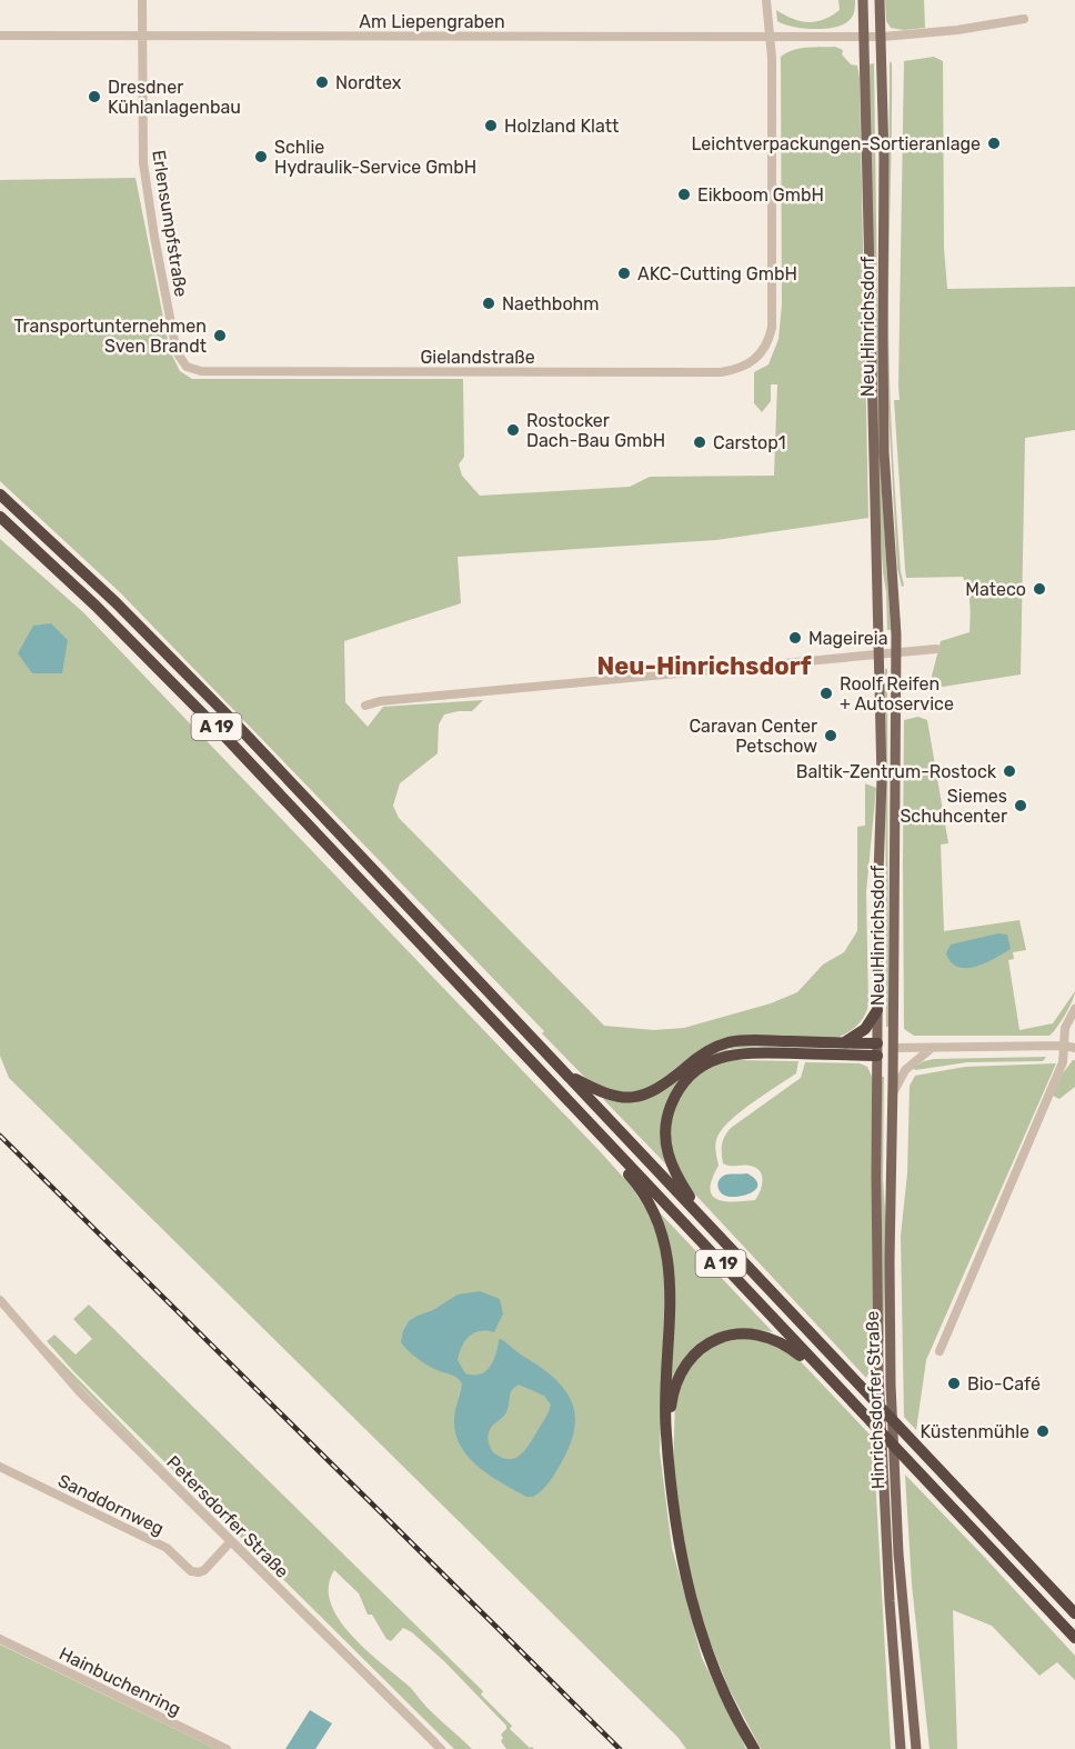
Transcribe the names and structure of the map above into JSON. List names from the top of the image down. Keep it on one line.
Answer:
{"streets":{"highway":["A 19"],"main road":["Neu Hinrichsdorf","Hinrichsdorfer Straße"],"street":["Am Liepengraben","Erlensumpfstraße","Gielandstraße","Sanddornweg","Petersdorfer Straße","Hainbuchenring"]},"crossings":[["Am Liepengraben","Erlensumpfstraße"],["Am Liepengraben","Neu Hinrichsdorf"],["Am Liepengraben","Gielandstraße"],["Erlensumpfstraße","Gielandstraße"],["Neu Hinrichsdorf","Hinrichsdorfer Straße"],["Sanddornweg","Petersdorfer Straße"]],"districts":["Neu-Hinrichsdorf"],"places":["Nordtex","Dresdner Kühlanlagenbau","Holzland Klatt","Leichtverpackungen-Sortieranlage","Schlie Hydraulik-Service GmbH","Eikboom GmbH","AKC-Cutting GmbH","Naethbohm","Transportunternehmen Sven Brandt","Rostocker Dach-Bau GmbH","Carstop1","Mateco","Mageireia","Roolf Reifen + Autoservice","Caravan Center Petschow","Baltik-Zentrum-Rostock","Siemes Schuhcenter","Bio-Café","Küstenmühle"]}
